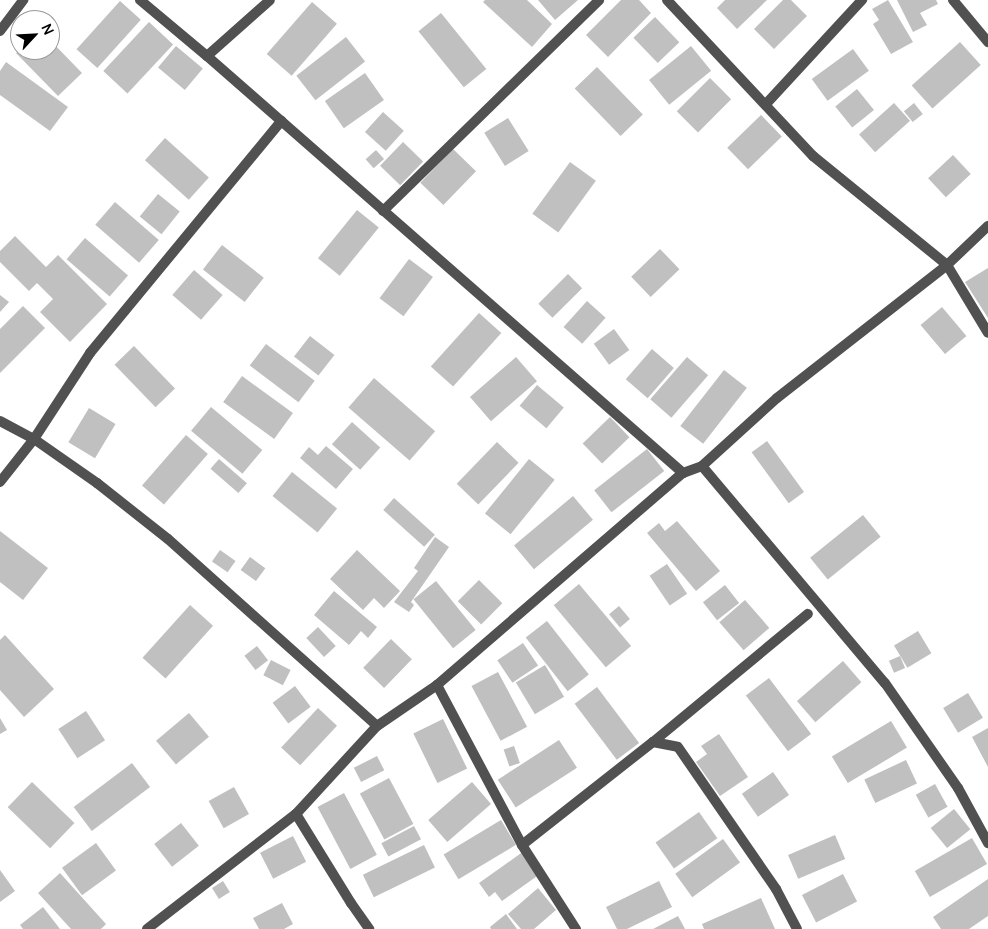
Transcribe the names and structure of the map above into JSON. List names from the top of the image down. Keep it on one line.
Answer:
{"north":"top right"}
